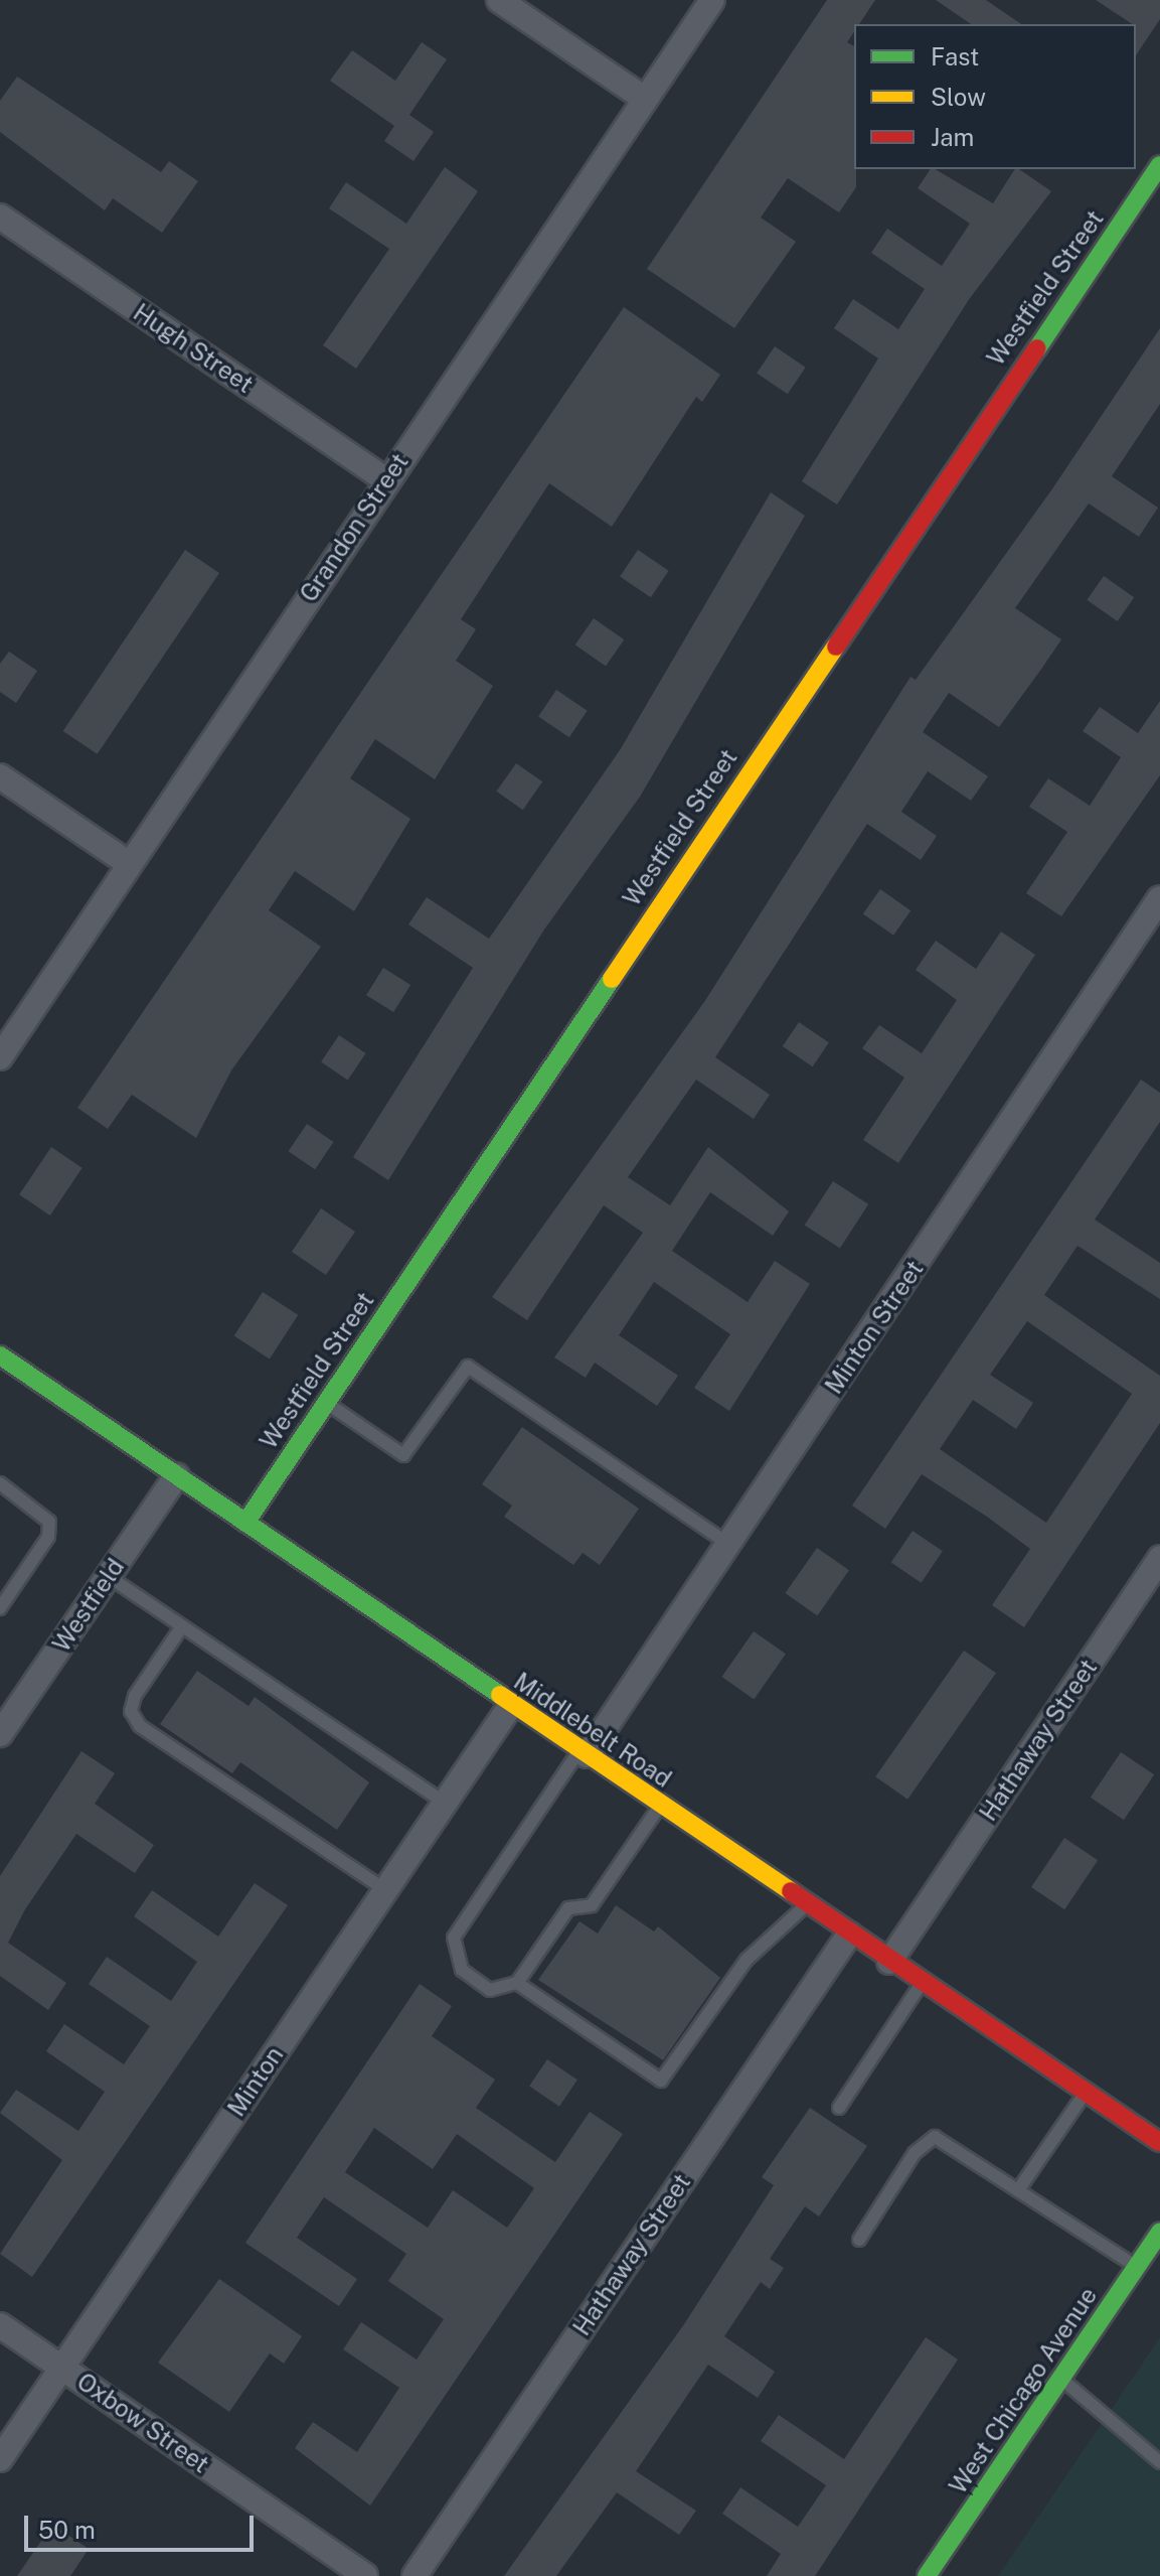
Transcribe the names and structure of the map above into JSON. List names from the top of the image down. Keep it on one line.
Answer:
{"streets":{"street":["Westfield Street","Hugh Street","Grandon Street","Minton Street","Westfield","Middlebelt Road","Hathaway Street","Minton","West Chicago Avenue","Oxbow Street"]},"crossings":[["Westfield Street","Middlebelt Road"],["Hugh Street","Grandon Street"],["Minton Street","Middlebelt Road"],["Westfield","Middlebelt Road"],["Middlebelt Road","Hathaway Street"],["Middlebelt Road","Minton"],["Minton","Oxbow Street"]],"legend":["Fast","Slow","Jam"],"scale_bar":"50 m"}
